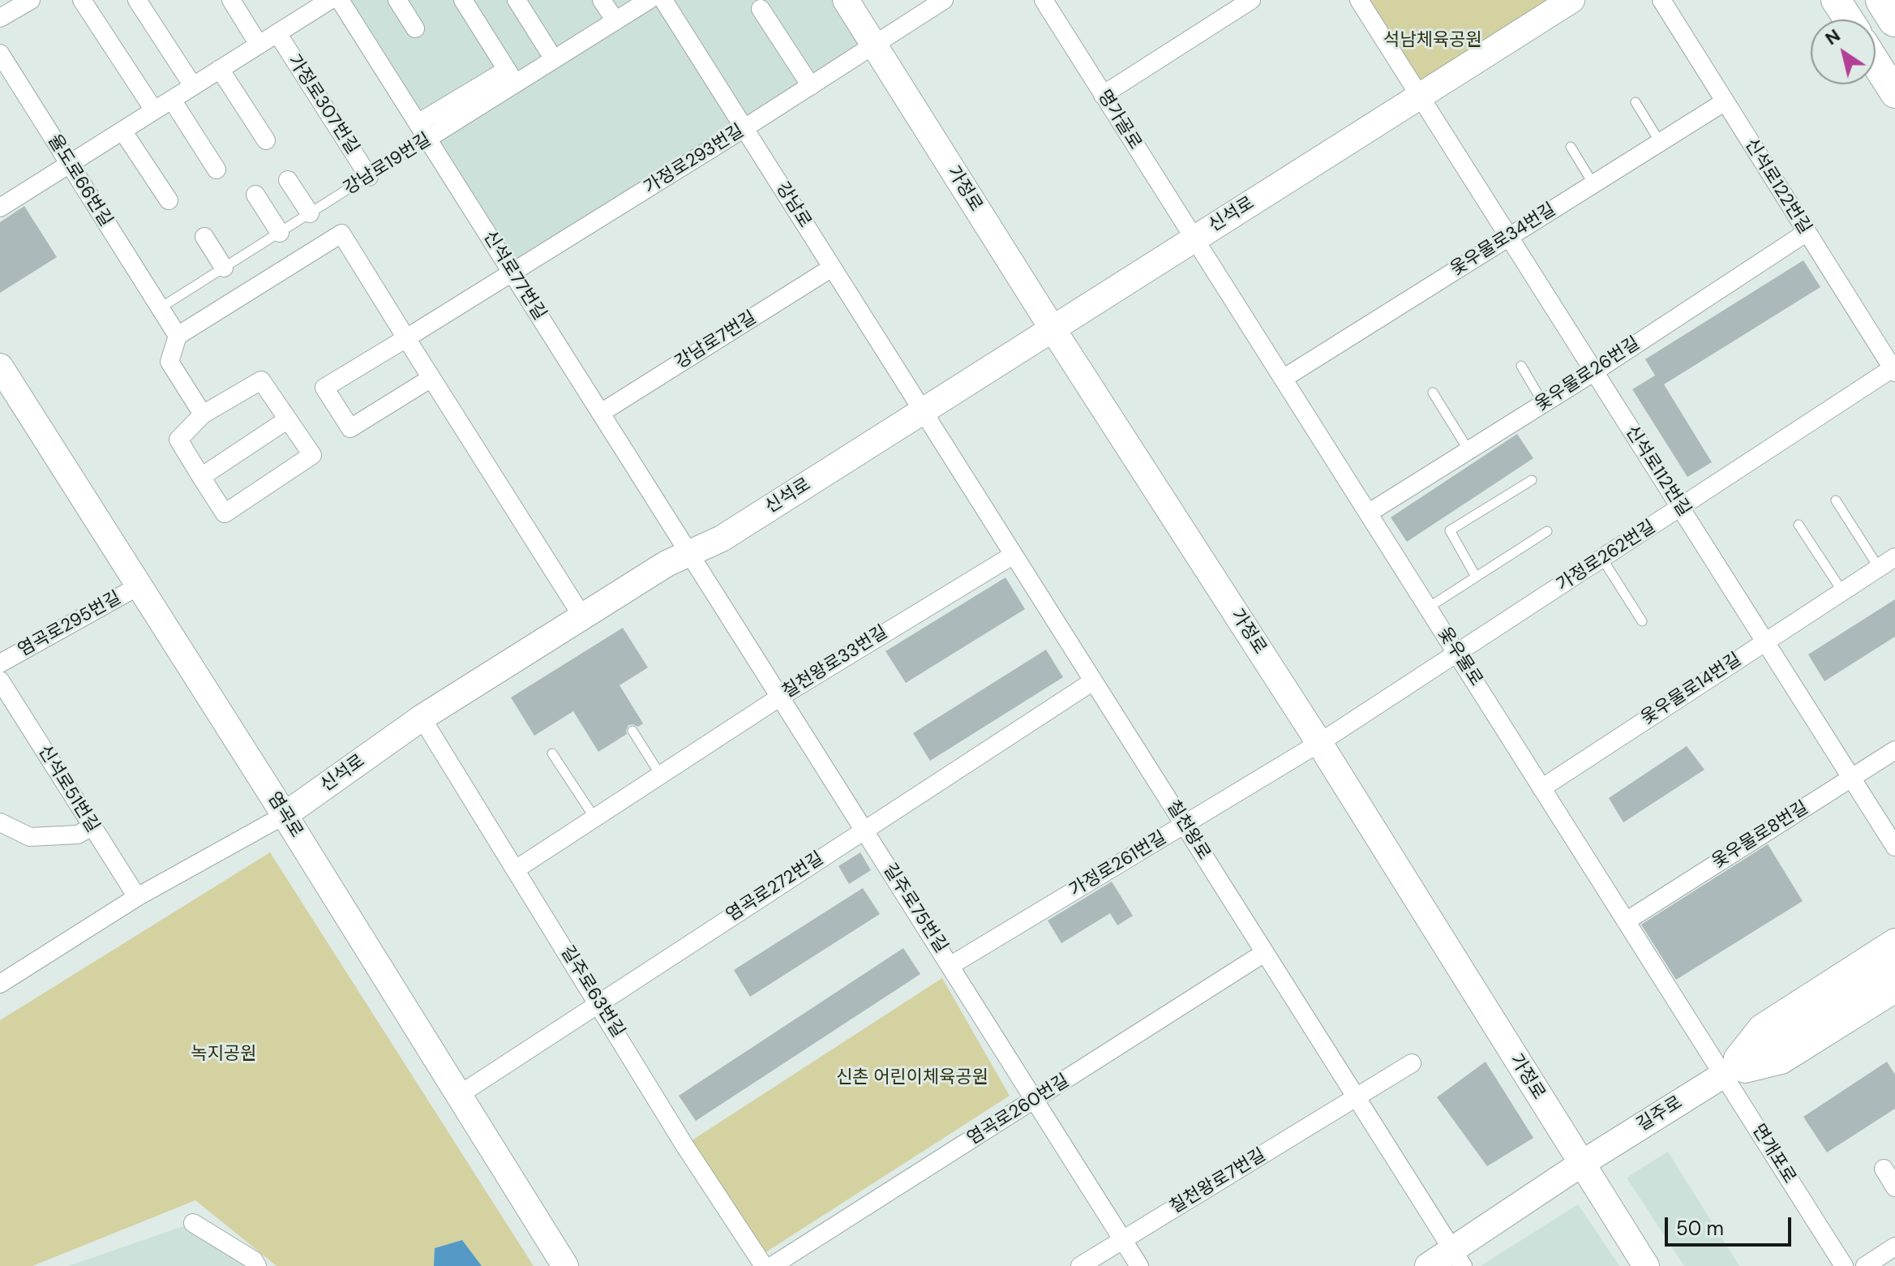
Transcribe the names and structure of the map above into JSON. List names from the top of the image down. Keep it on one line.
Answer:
{"streets":{"street":["가정로307번길","명가골로","가정로293번길","강남로19번길","율도로66번길","신석로122번길","가정로","강남로","신석로","옻우물로34번길","신석로77번길","강남로7번길","옻우물로26번길","신석로112번길","가정로262번길","염곡로295번길","옻우물로","칠천왕로33번길","옻우물로14번길","신석로51번길","염곡로","칠천왕로","옻우물로8번길","가정로261번길","염곡로272번길","길주로75번길","길주로63번길","염곡로260번길","길주로","면개포로","칠천왕로7번길"]},"crossings":[["가정로307번길","강남로19번길"],["명가골로","신석로"],["명가골로","옻우물로"],["가정로293번길","가정로"],["가정로293번길","강남로"],["가정로293번길","신석로77번길"],["강남로19번길","율도로66번길"],["강남로19번길","신석로77번길"],["신석로122번길","옻우물로34번길"],["신석로122번길","옻우물로26번길"],["신석로122번길","가정로262번길"],["가정로","신석로"],["가정로","가정로262번길"],["가정로","가정로261번길"],["가정로","길주로"],["강남로","신석로"],["강남로","강남로7번길"],["강남로","칠천왕로"],["신석로","신석로77번길"],["신석로","신석로112번길"],["신석로","옻우물로"],["신석로","신석로51번길"],["신석로","염곡로"],["신석로","칠천왕로"],["신석로","길주로75번길"],["신석로","길주로63번길"],["옻우물로34번길","신석로112번길"],["옻우물로34번길","옻우물로"],["신석로77번길","강남로7번길"],["신석로77번길","길주로75번길"],["옻우물로26번길","신석로112번길"],["옻우물로26번길","옻우물로"],["신석로112번길","가정로262번길"],["신석로112번길","옻우물로14번길"],["신석로112번길","옻우물로8번길"],["가정로262번길","옻우물로"],["가정로262번길","가정로261번길"],["염곡로295번길","염곡로"],["옻우물로","옻우물로14번길"],["옻우물로","옻우물로8번길"],["옻우물로","길주로"],["옻우물로","면개포로"],["칠천왕로33번길","칠천왕로"],["칠천왕로33번길","길주로75번길"],["칠천왕로33번길","길주로63번길"],["염곡로","염곡로272번길"],["칠천왕로","가정로261번길"],["칠천왕로","염곡로272번길"],["칠천왕로","염곡로260번길"],["칠천왕로","길주로"],["칠천왕로","칠천왕로7번길"],["가정로261번길","길주로75번길"],["염곡로272번길","길주로75번길"],["염곡로272번길","길주로63번길"],["길주로75번길","염곡로260번길"],["길주로75번길","칠천왕로7번길"],["길주로","면개포로"]],"parks":["석남체육공원","녹지공원","신촌 어린이체육공원"],"scale_bar":"50 m","north":"top left"}
